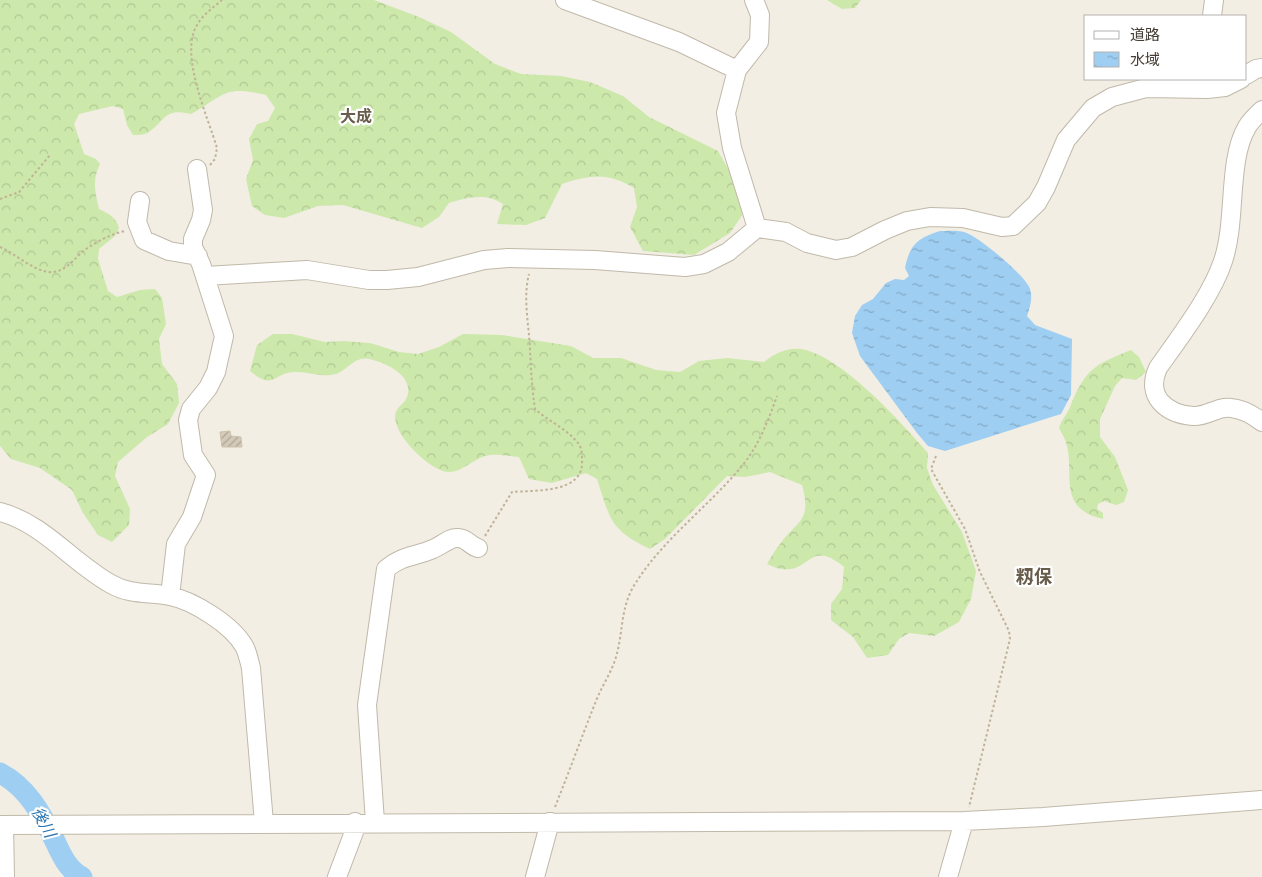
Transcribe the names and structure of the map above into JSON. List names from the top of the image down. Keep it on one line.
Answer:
{"districts":["大成","籾保"],"water":["後川"],"legend":["道路","水域"]}
